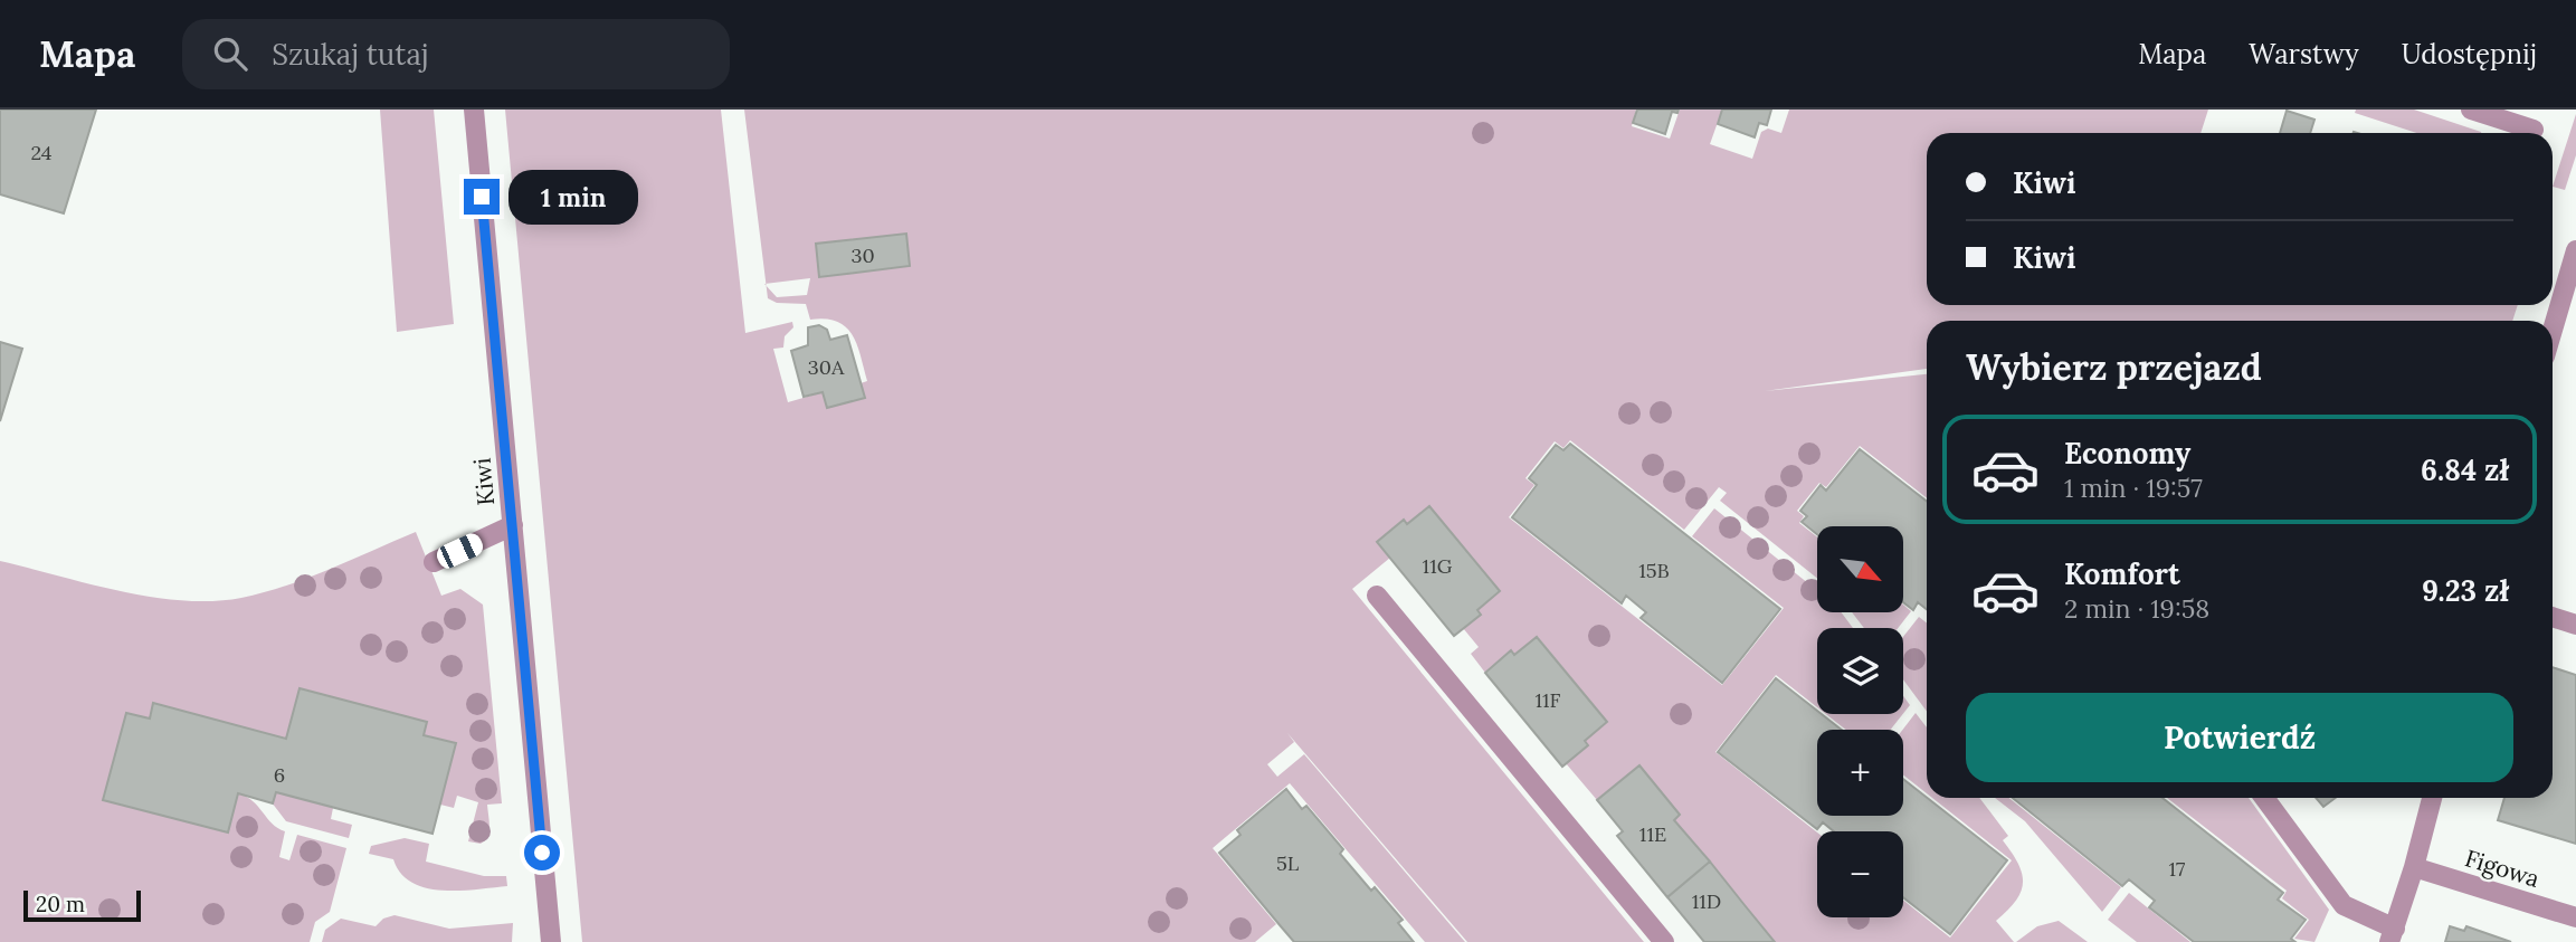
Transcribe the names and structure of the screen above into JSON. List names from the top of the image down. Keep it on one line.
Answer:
{"streets":{"street":["Kiwi","Figowa"]},"house_numbers":["24","30","30A","11G","15B","11F","6","11E","5L","17","11D"],"scale_bar":"20 m","north":"bottom right","page":{"header":"Mapa","search":"Szukaj tutaj","nav":["Mapa","Warstwy","Udostępnij"],"banner":["Kiwi","Kiwi"],"bubble":"1 min","heading":"Wybierz przejazd","list":[{"name":"Economy","note":"1 min · 19:57","value":"6.84 zł"},{"name":"Komfort","note":"2 min · 19:58","value":"9.23 zł"}],"map_buttons":["+","−"],"buttons":"Potwierdź","scale":"20 m"}}
